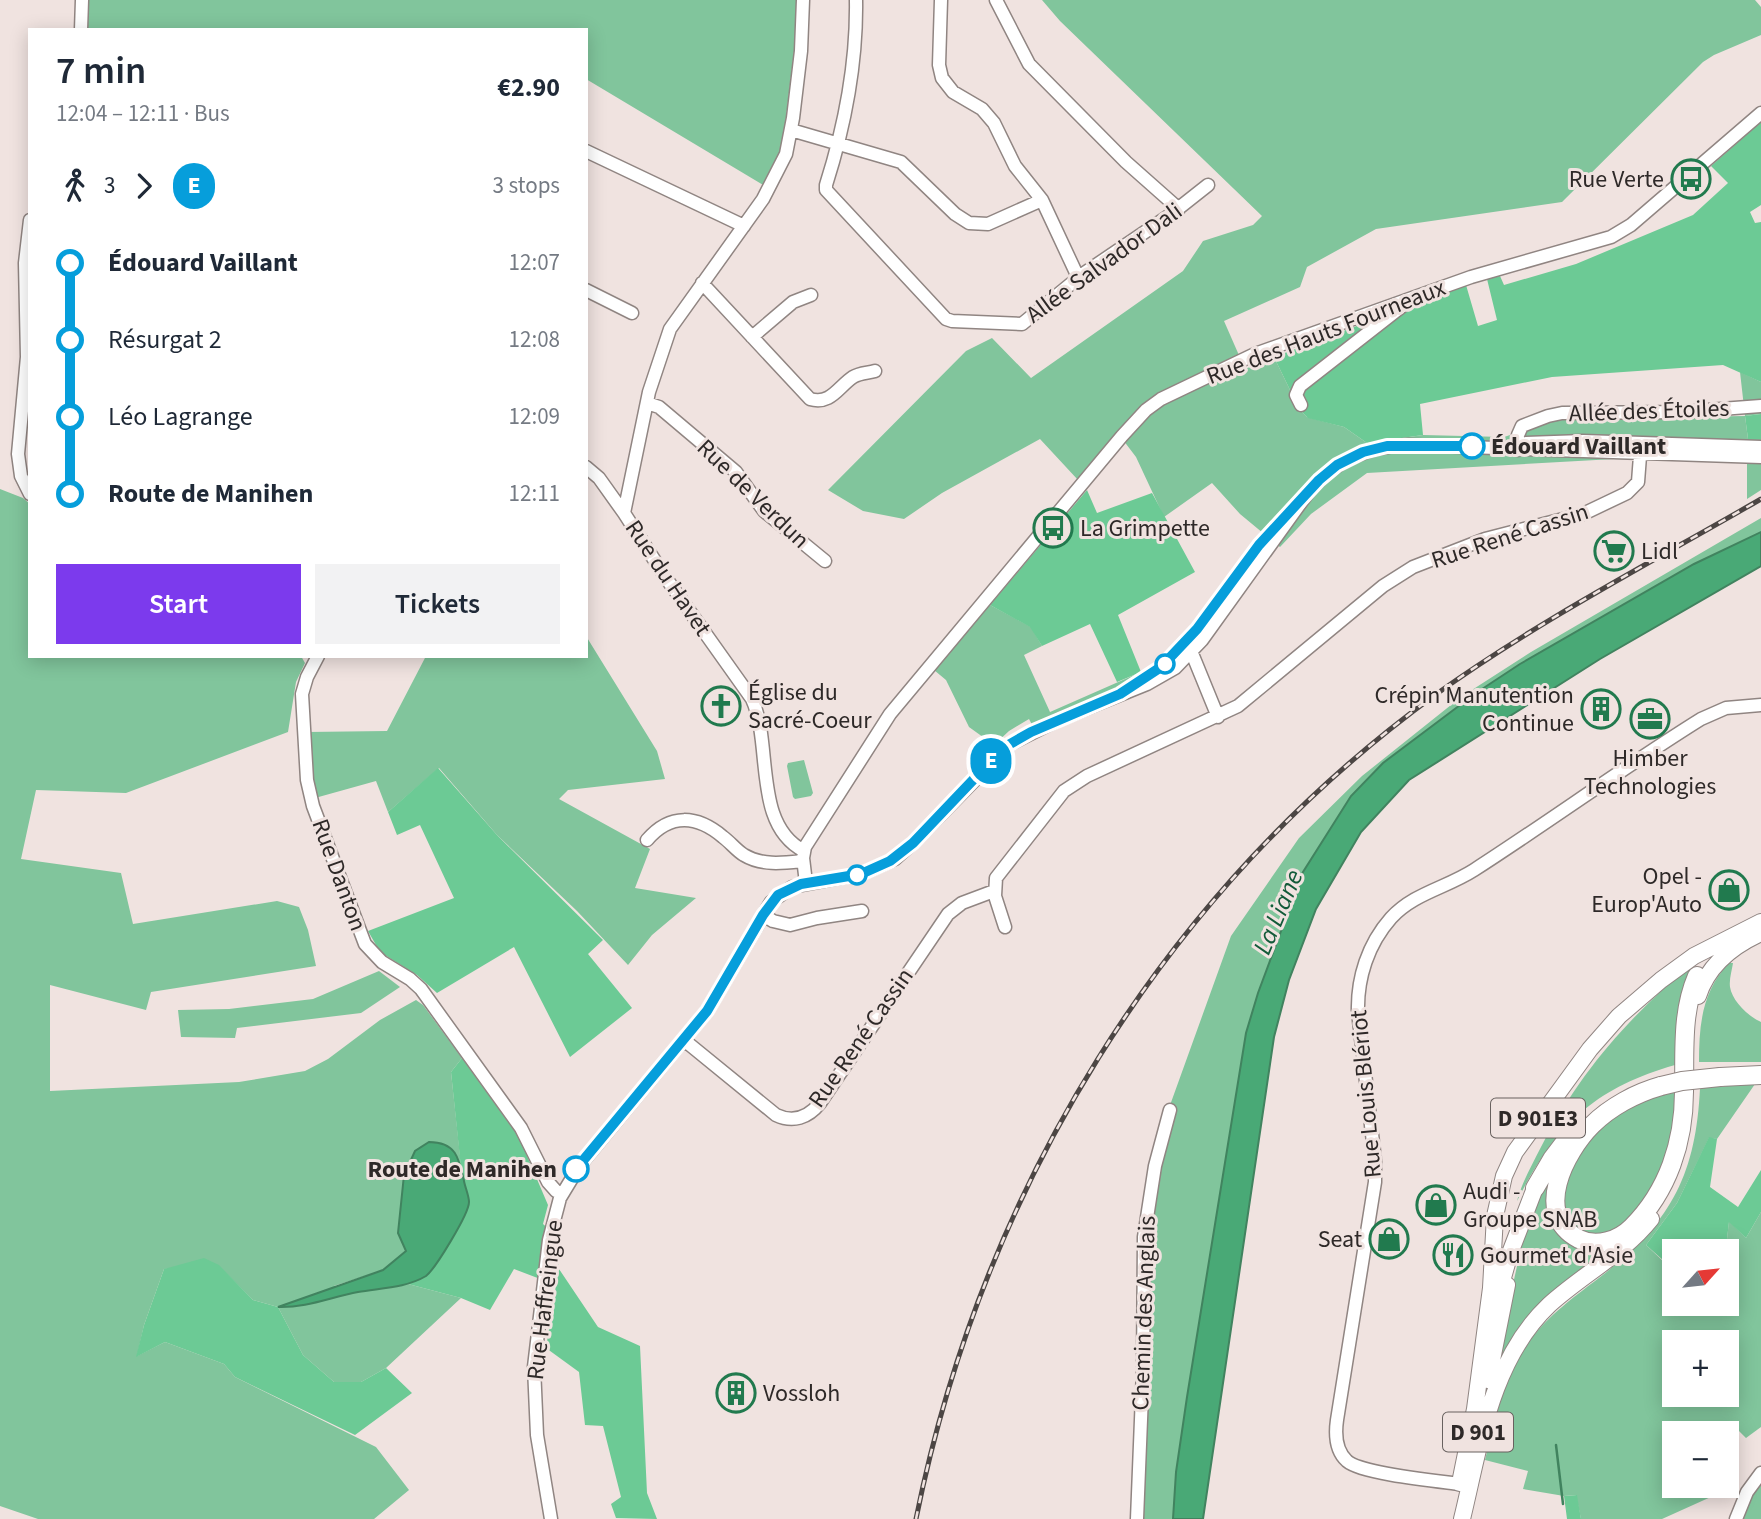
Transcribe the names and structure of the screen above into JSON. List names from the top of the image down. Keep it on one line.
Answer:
{"streets":{"highway":["D 901E3","D 901"],"street":["Allée Salvador Dali","Rue des Hauts Fourneaux","Allée des Étoiles","Rue de Verdun","Rue René Cassin","Rue du Havet","Rue Danton","Rue Louis Blériot","Rue Haffreingue","Chemin des Anglais"]},"crossings":[["Rue des Hauts Fourneaux","Rue du Havet"],["Allée des Étoiles","Rue Haffreingue"],["Rue de Verdun","Rue du Havet"],["Rue René Cassin","Rue Haffreingue"],["Rue Danton","Rue Haffreingue"],["Rue Louis Blériot","D 901"],["D 901E3","D 901"]],"water":["La Liane"],"places":{"bus stop":["Rue Verte","La Grimpette"],"other":["Édouard Vaillant","Route de Manihen"],"supermarket":["Lidl"],"church":["Église du Sacré-Coeur"],"building":["Crépin Manutention Continue","Vossloh"],"office":["Himber Technologies"],"shop":["Opel - Europ'Auto","Audi - Groupe SNAB","Seat"],"restaurant":["Gourmet d'Asie"]},"lines":["bus line E"],"north":"top right","page":{"on_map":"E","heading":["7 min","12:04 – 12:11 · Bus","€2.90"],"legs":["3","E","3 stops"],"list":[{"name":"Édouard Vaillant","value":"12:07"},{"name":"Résurgat 2","value":"12:08"},{"name":"Léo Lagrange","value":"12:09"},{"name":"Route de Manihen","value":"12:11"}],"buttons":["Start","Tickets"],"map_buttons":["+","−"]}}
